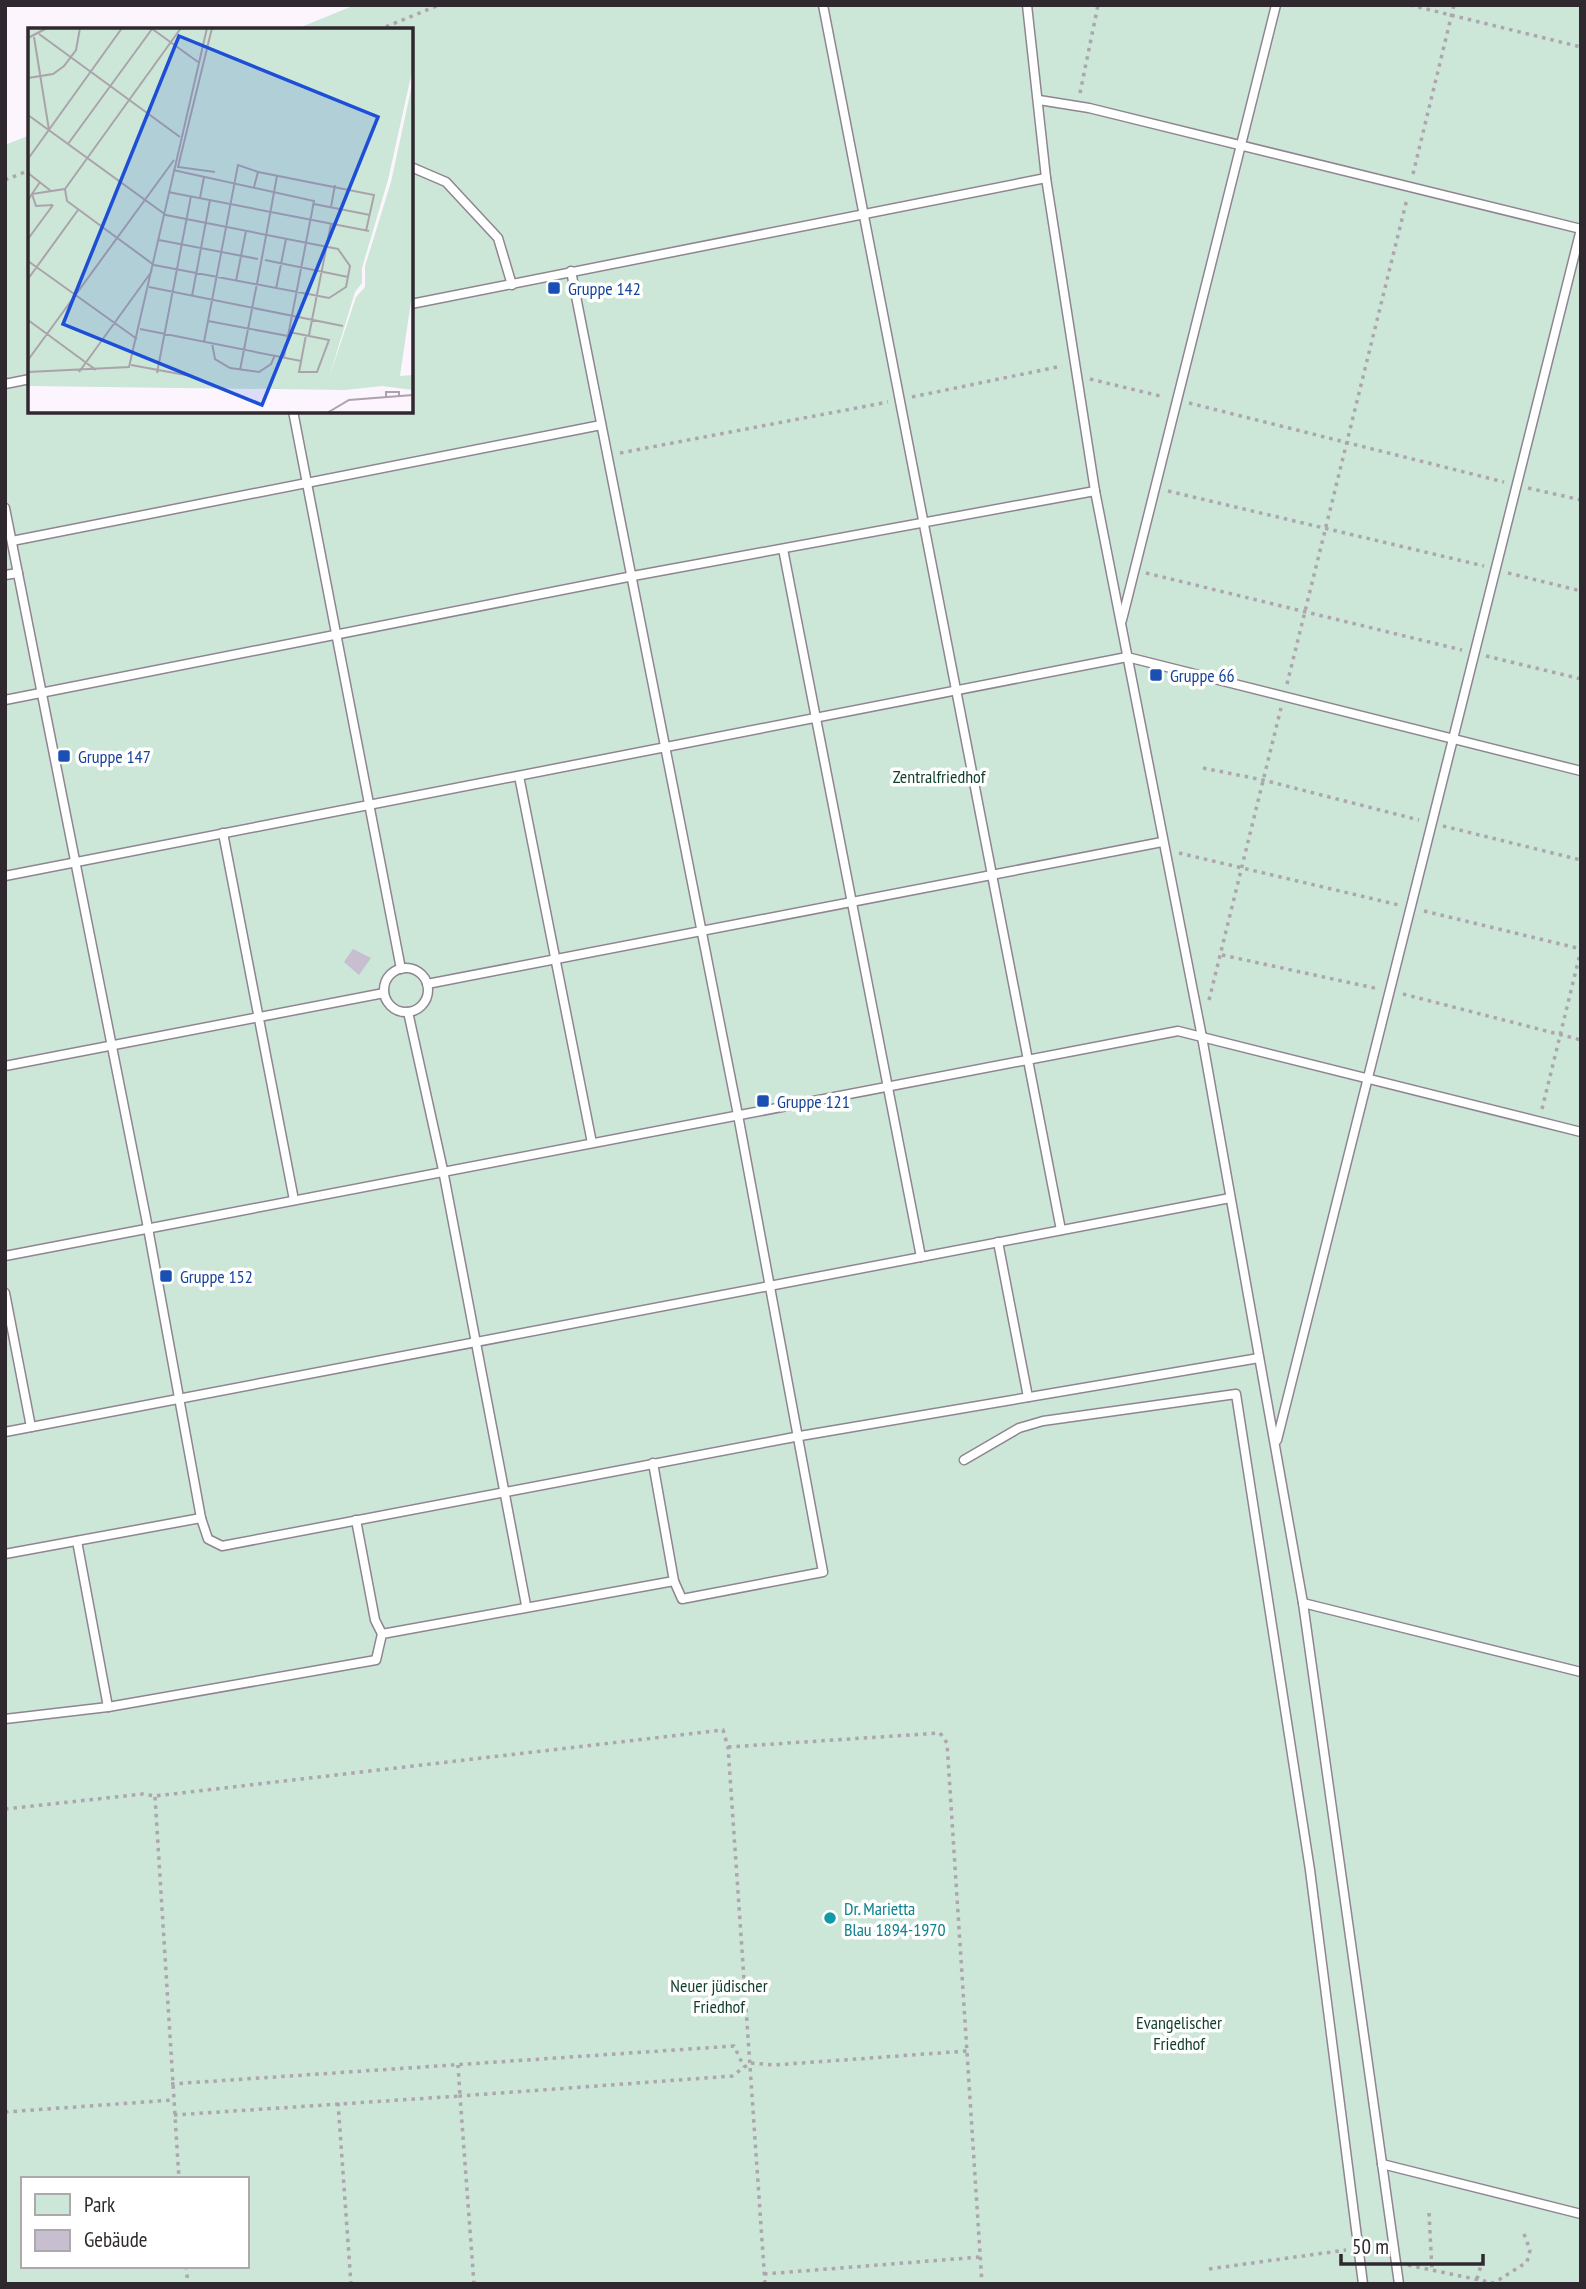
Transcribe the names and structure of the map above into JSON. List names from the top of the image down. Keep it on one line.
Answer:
{"parks":["Zentralfriedhof","Neuer jüdischer Friedhof","Evangelischer Friedhof"],"places":{"transit":["Gruppe 142","Gruppe 66","Gruppe 147","Gruppe 121","Gruppe 152"],"other":["Dr. Marietta Blau 1894-1970"]},"legend":["Park","Gebäude"],"scale_bar":"50 m"}
